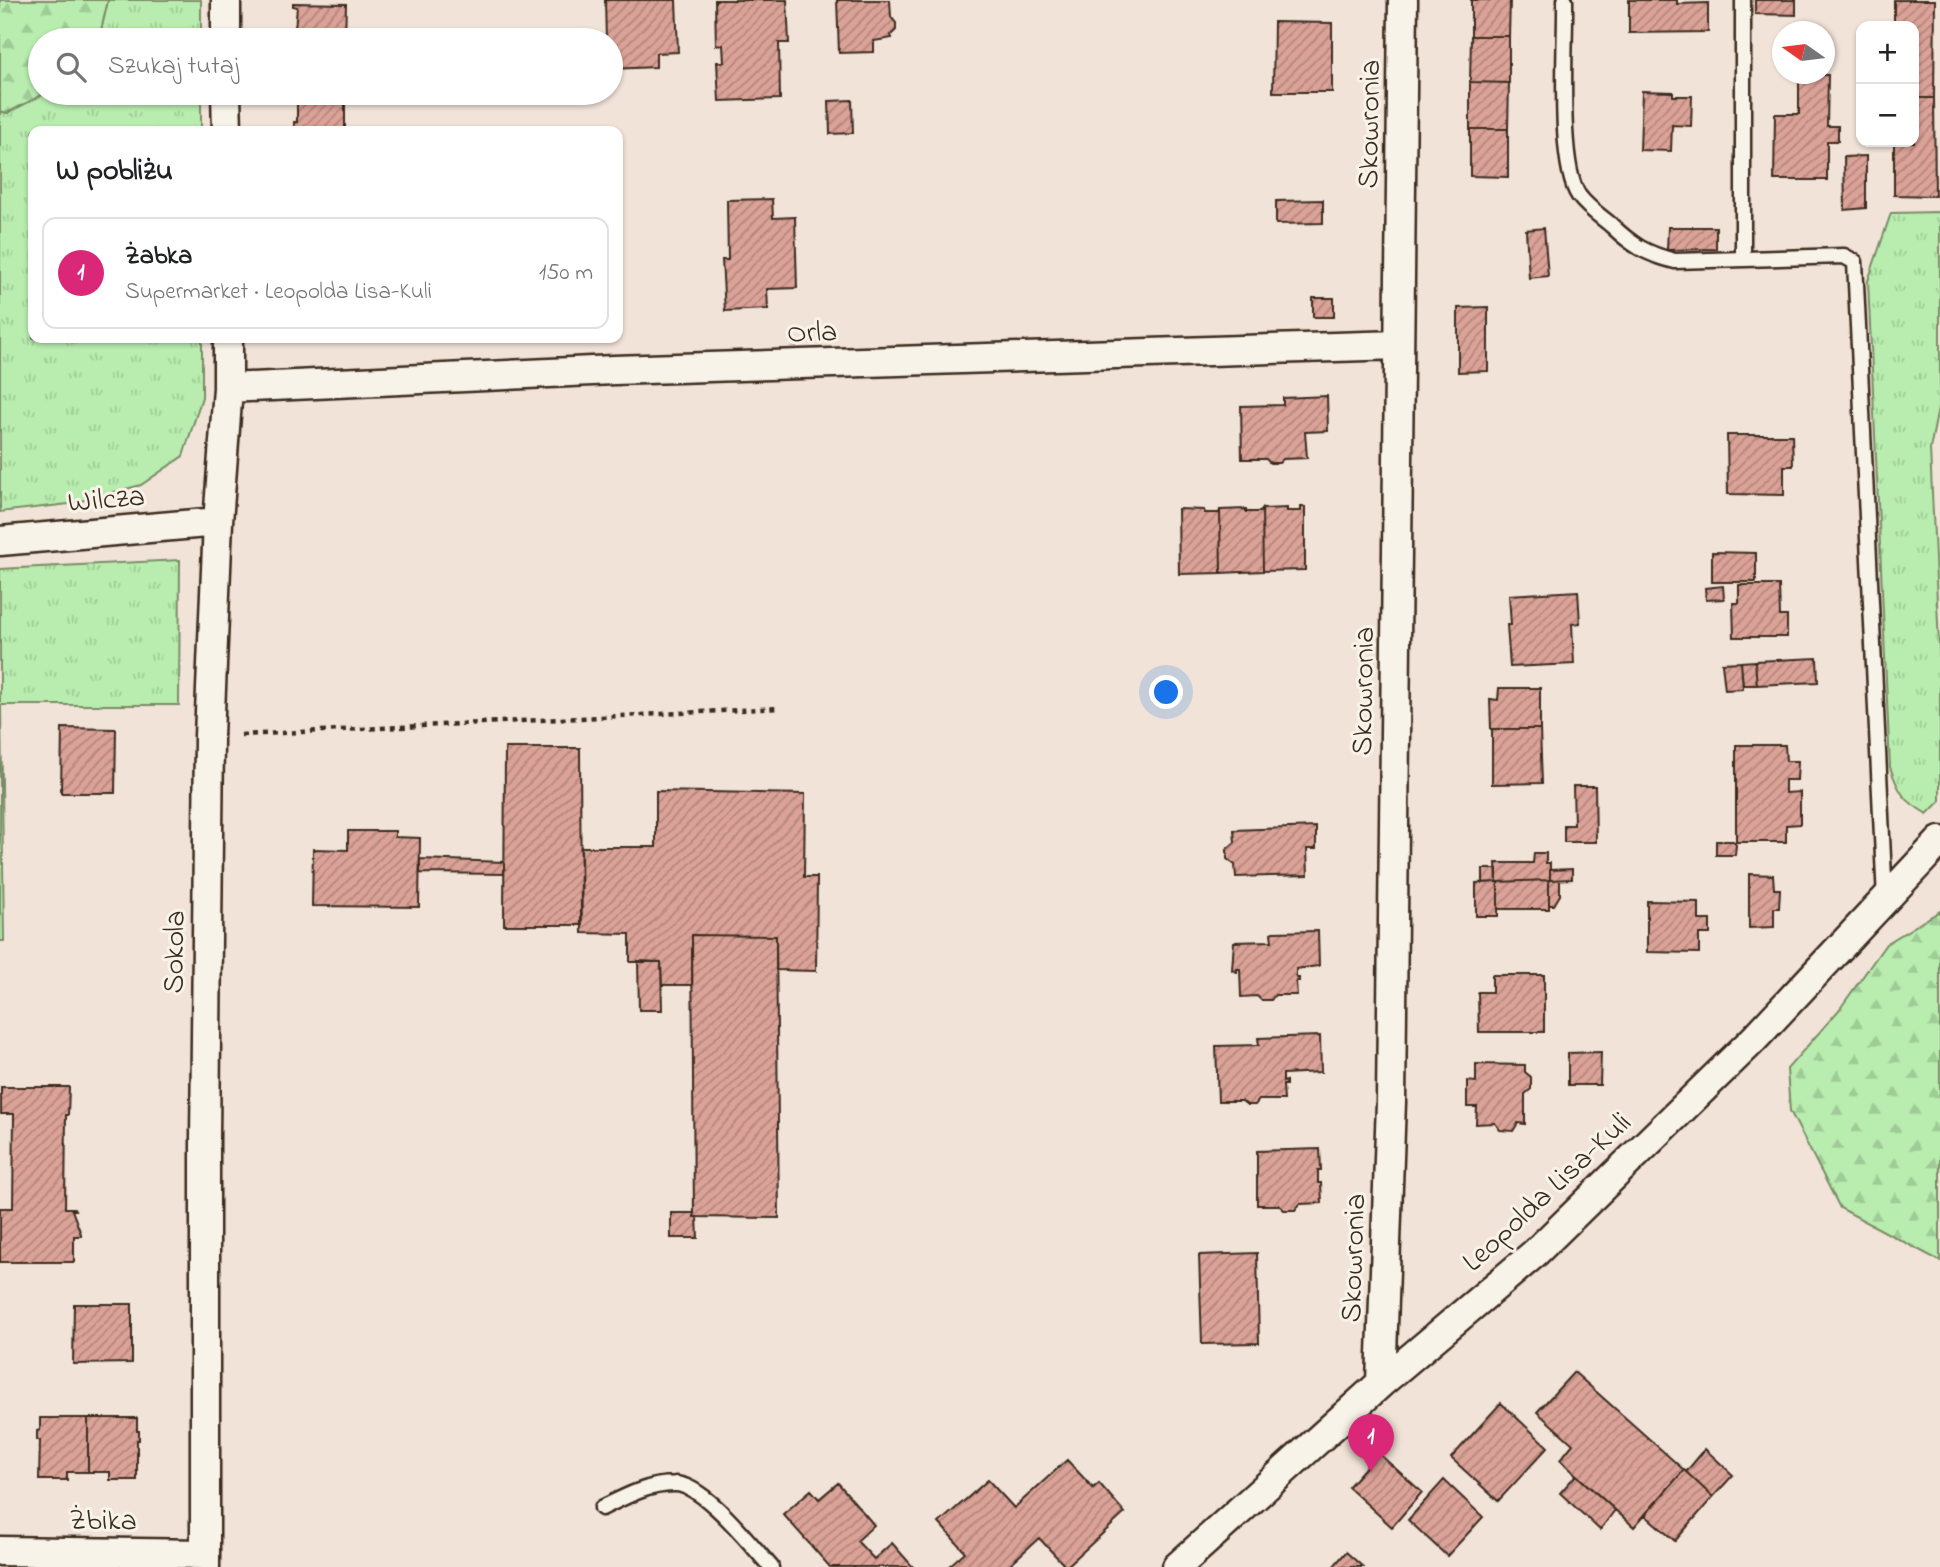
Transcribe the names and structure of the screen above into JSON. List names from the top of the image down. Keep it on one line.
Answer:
{"streets":{"street":["Skowronia","Orla","Wilcza","Sokola","Leopolda Lisa-Kuli","Żbika"]},"crossings":[["Skowronia","Orla"],["Skowronia","Leopolda Lisa-Kuli"],["Orla","Sokola"],["Wilcza","Sokola"],["Sokola","Żbika"]],"north":"left","page":{"map_buttons":["+","−"],"search":"Szukaj tutaj","heading":"W pobliżu","list":[{"mark":"1","name":"Żabka","note":"Supermarket · Leopolda Lisa-Kuli","value":"150 m"}],"pins":"1"}}
